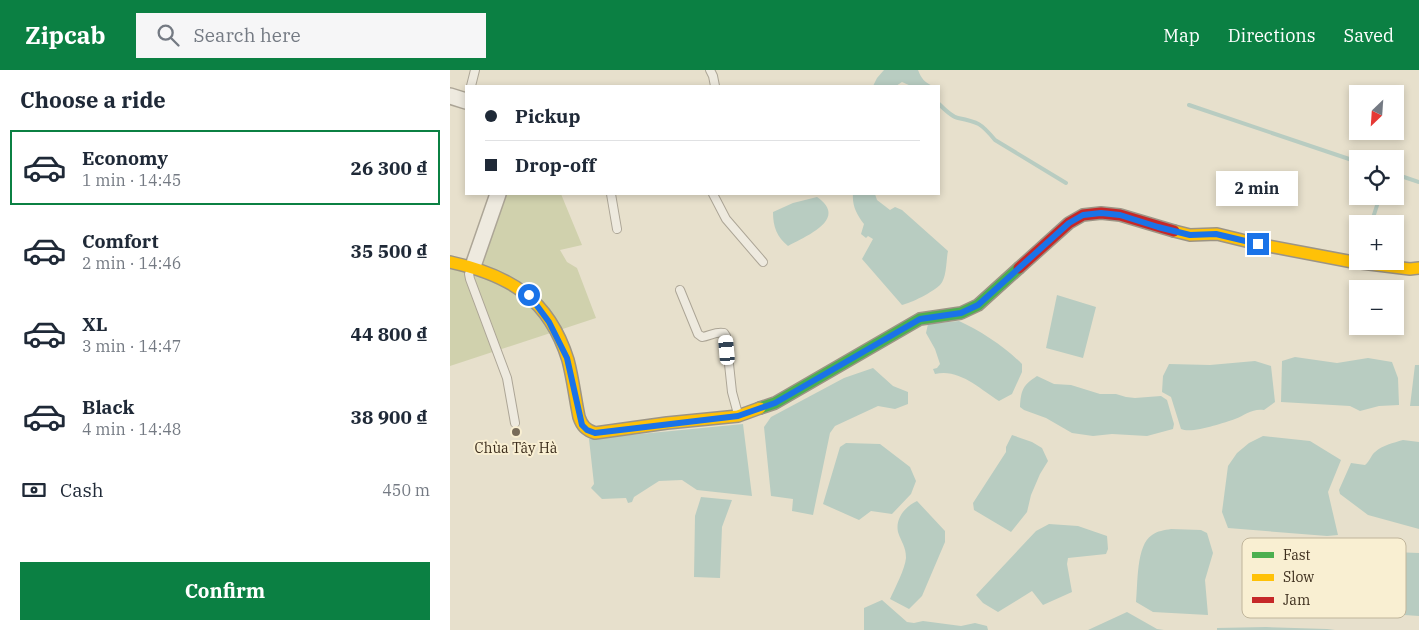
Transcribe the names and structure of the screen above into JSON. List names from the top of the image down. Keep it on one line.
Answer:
{"places":["Chùa Tây Hà"],"legend":["Fast","Slow","Jam"],"north":"bottom left","page":{"header":"Zipcab","search":"Search here","nav":["Map","Directions","Saved"],"heading":"Choose a ride","map_buttons":["+","−"],"banner":["Pickup","Drop-off"],"list":[{"name":"Economy","note":"1 min · 14:45","value":"26 300 ₫"},{"name":"Comfort","note":"2 min · 14:46","value":"35 500 ₫"},{"name":"XL","note":"3 min · 14:47","value":"44 800 ₫"},{"name":"Black","note":"4 min · 14:48","value":"38 900 ₫"}],"bubble":"2 min","pay":["Cash","450 m"],"buttons":"Confirm"}}
